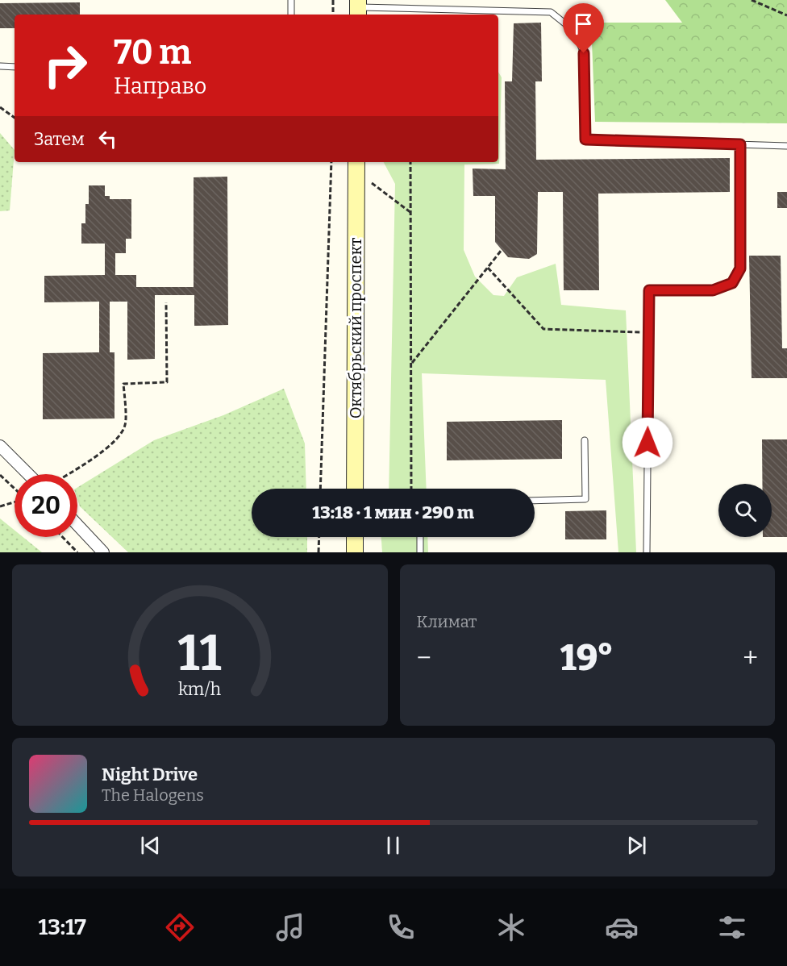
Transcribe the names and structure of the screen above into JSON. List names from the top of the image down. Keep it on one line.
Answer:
{"streets":{"main road":["Октябрьский проспект"]},"page":{"turn":["70 m","Направо"],"then":"Затем","limit":"20","trip":"13:18 · 1 мин · 290 m","tile":"Климат","heat":["−","19°","+"],"song":["Night Drive","The Halogens"],"tabs":"13:17","gauge":["11","km/h"]}}
